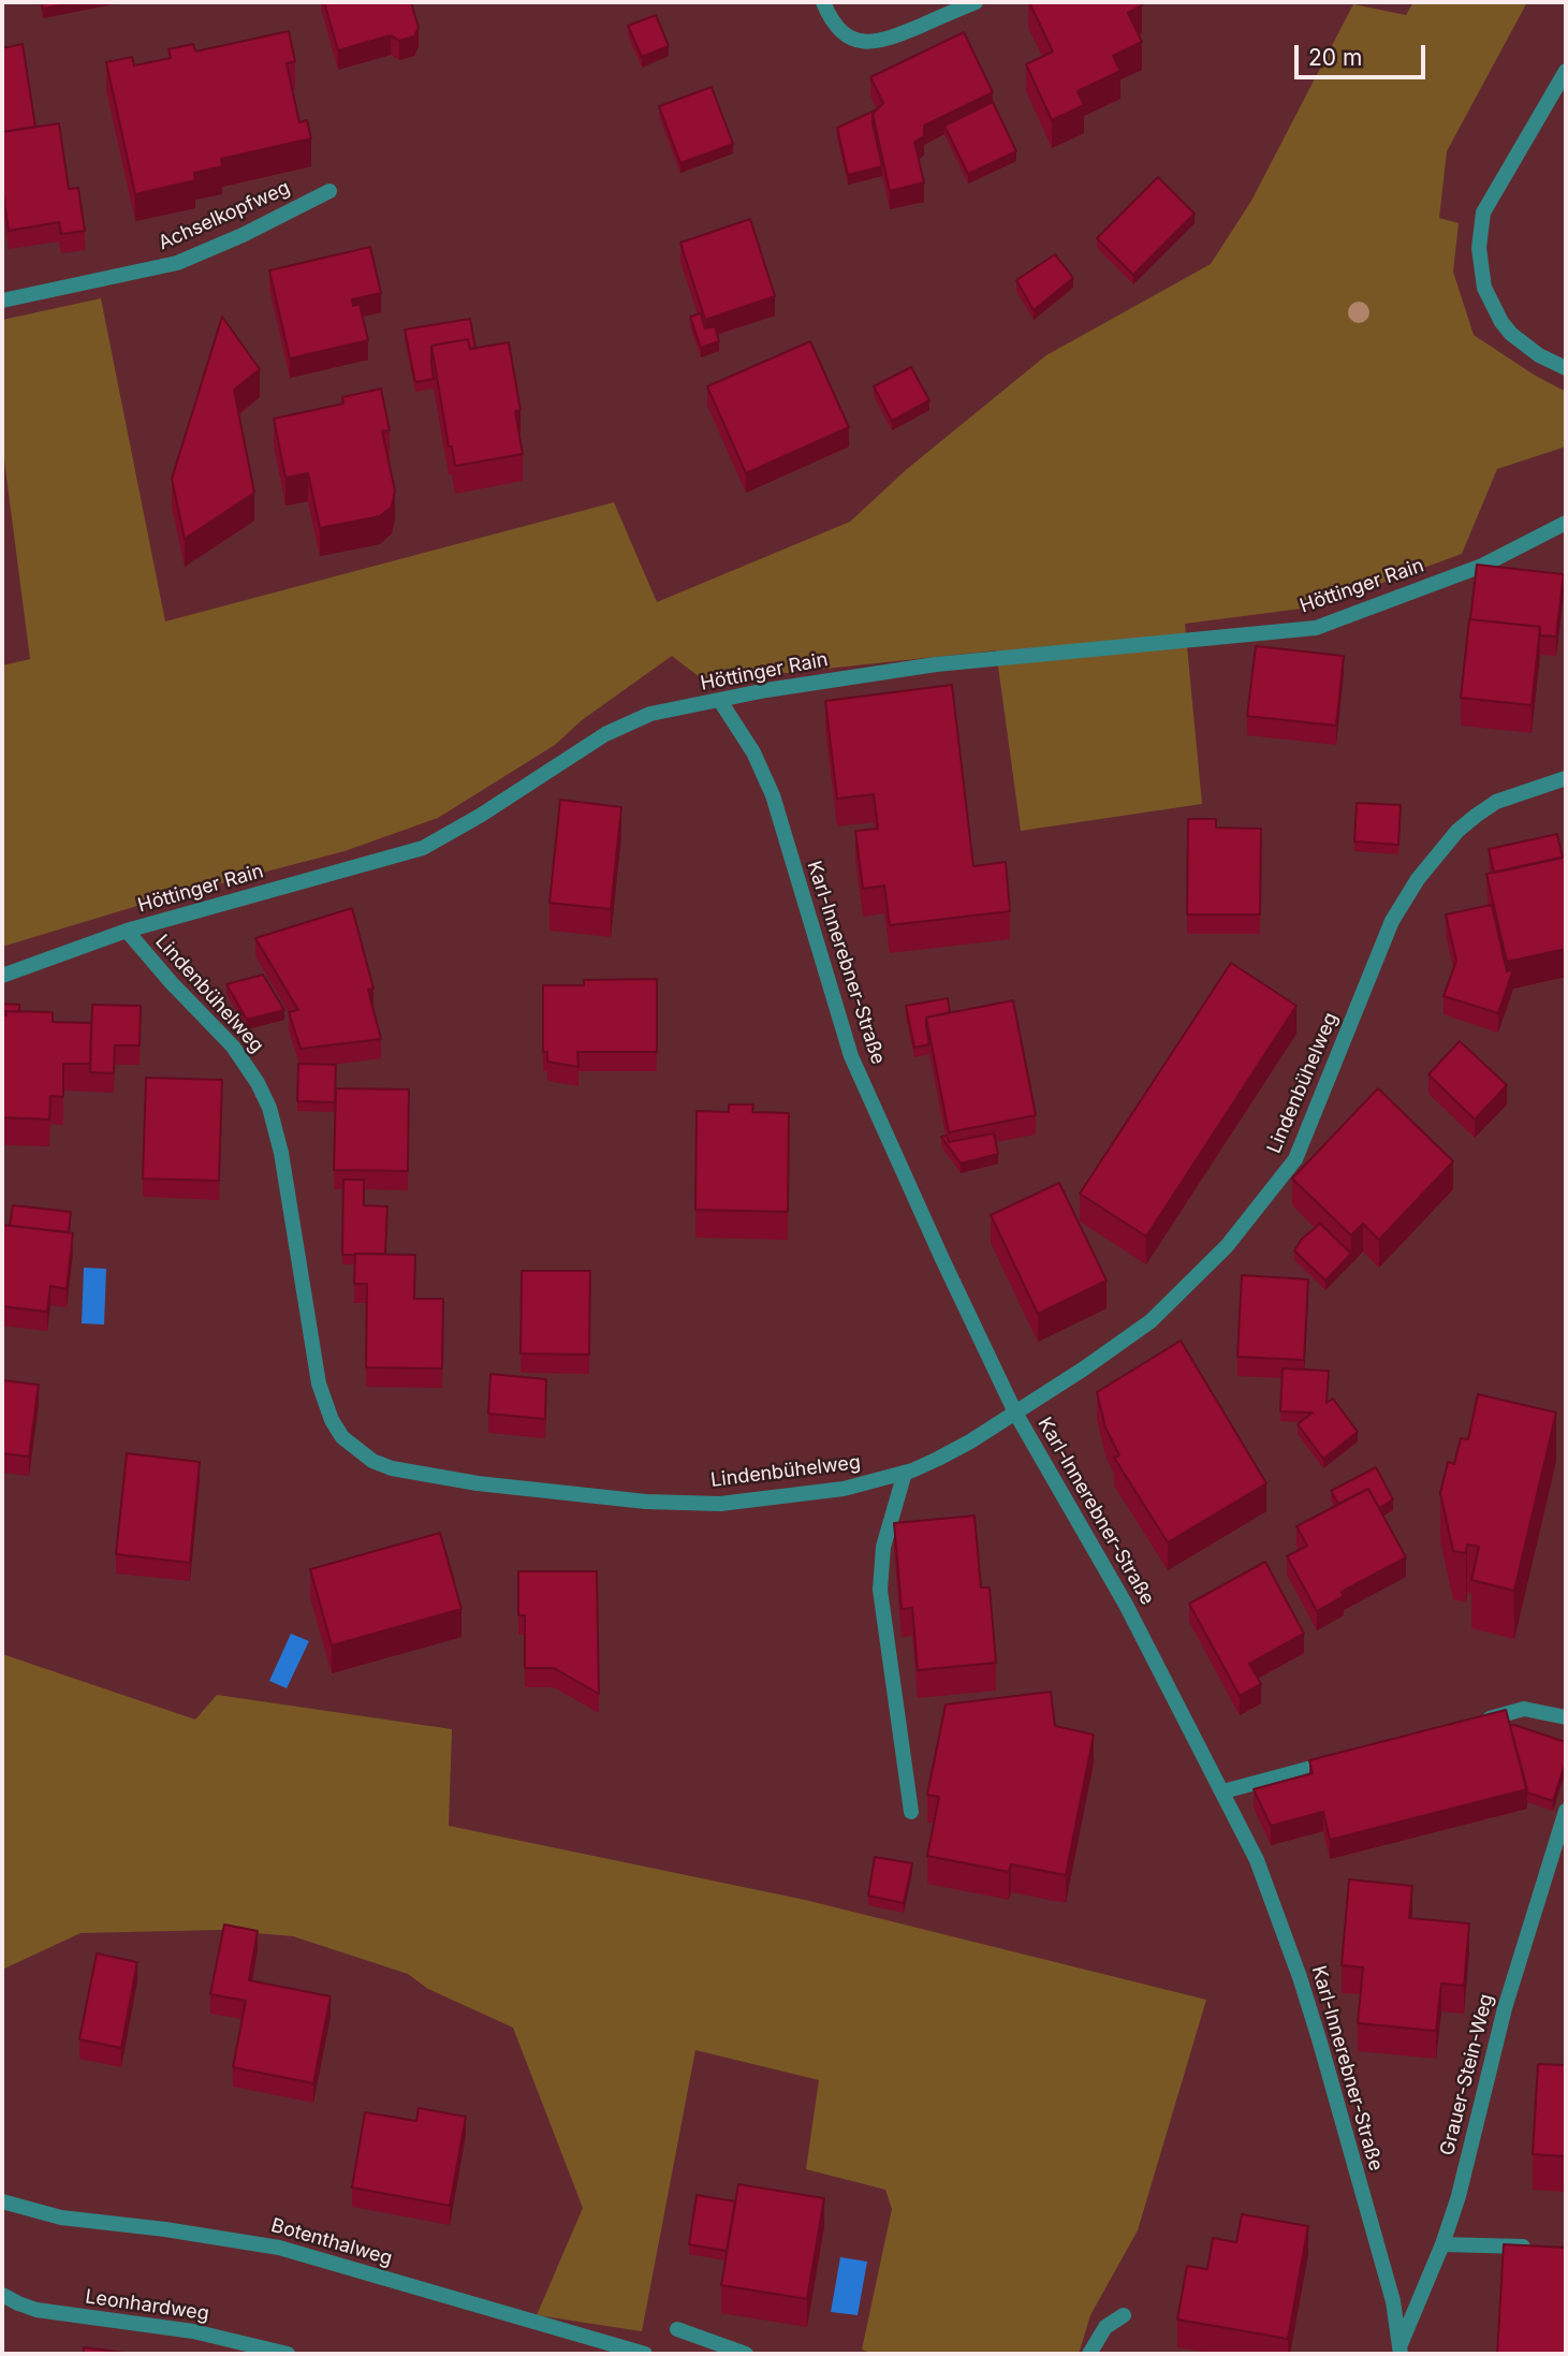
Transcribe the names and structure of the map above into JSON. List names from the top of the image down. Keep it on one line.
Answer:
{"streets":{"street":["Achselkopfweg","Höttinger Rain","Karl-Innerebner-Straße","Lindenbühelweg","Grauer-Stein-Weg","Botenthalweg","Leonhardweg"]},"crossings":[["Höttinger Rain","Karl-Innerebner-Straße"],["Höttinger Rain","Lindenbühelweg"],["Karl-Innerebner-Straße","Lindenbühelweg"],["Karl-Innerebner-Straße","Grauer-Stein-Weg"]],"scale_bar":"20 m"}
